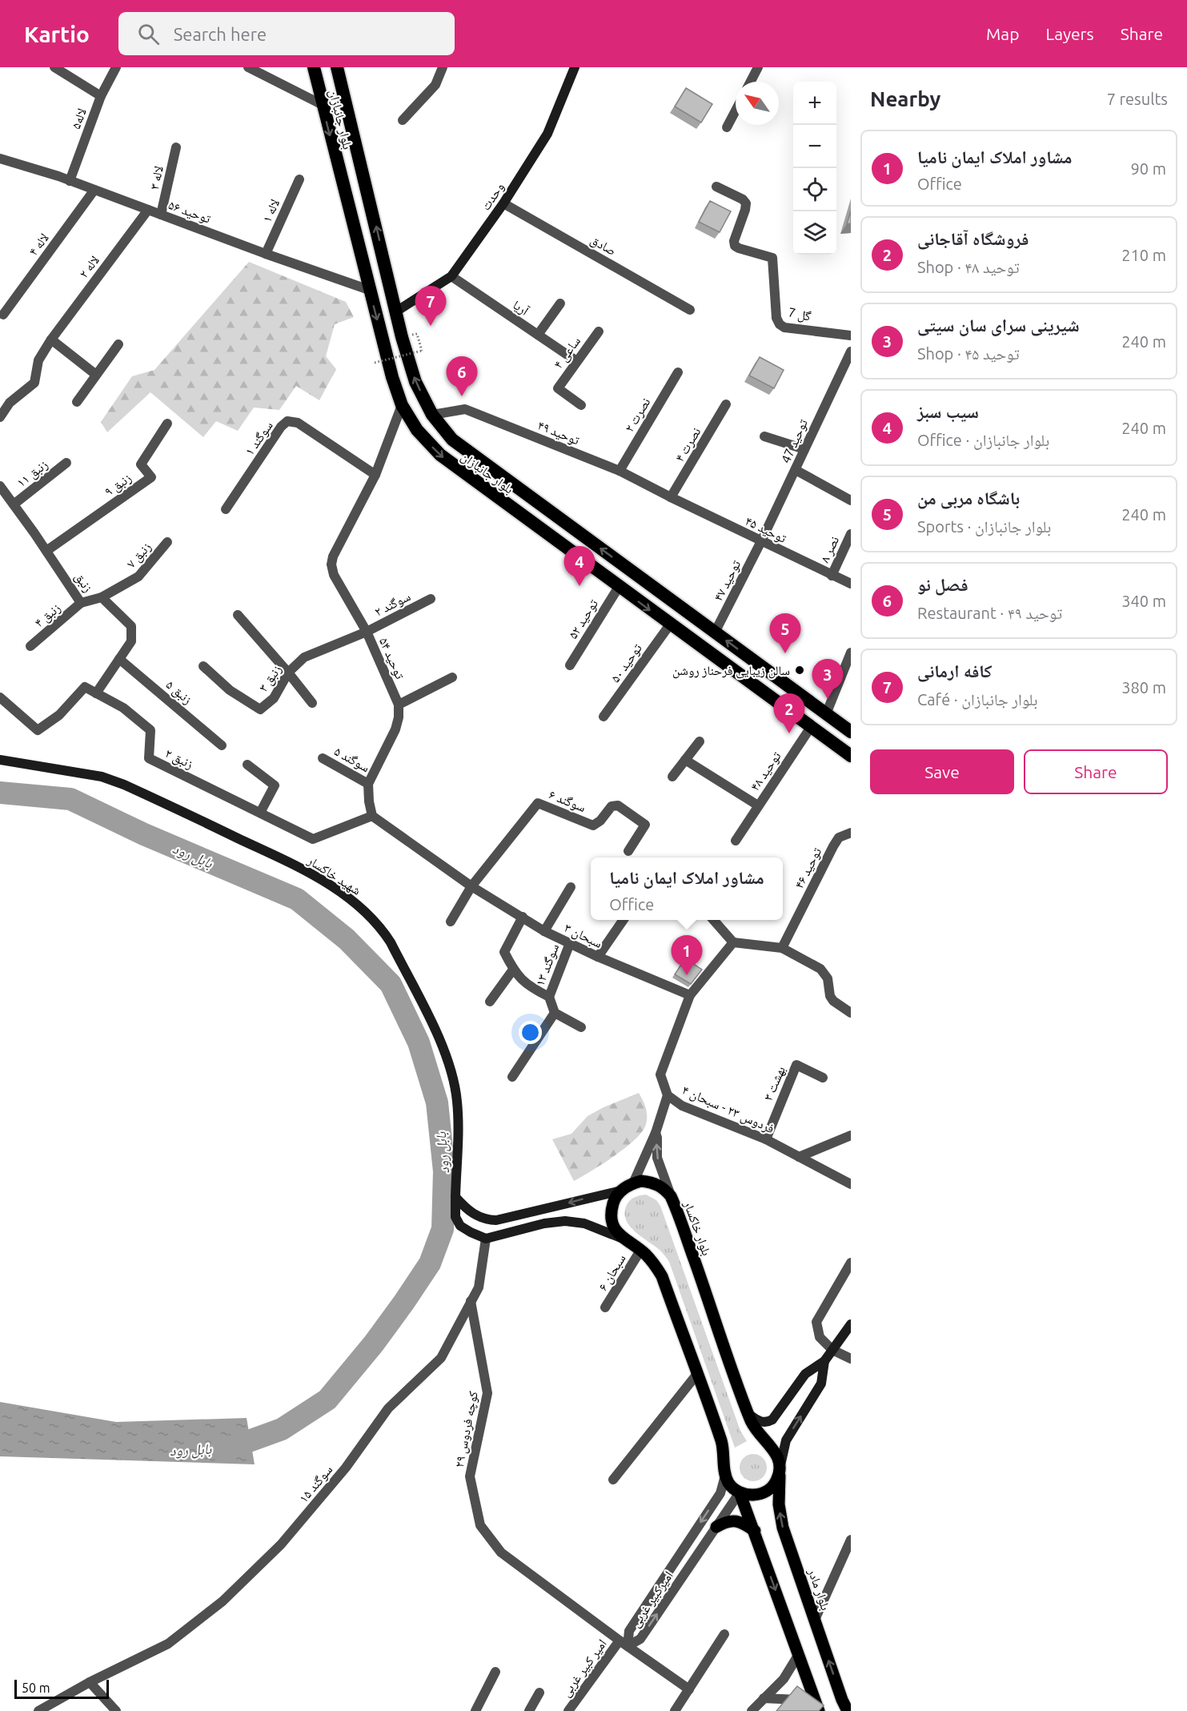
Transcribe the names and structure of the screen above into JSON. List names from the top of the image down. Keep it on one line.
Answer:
{"streets":{"highway":["بلوار جانبازان"],"main road":["وحدت","شهید خاکسار","بلوار خاکسار","بلوار مادر"],"street":["لاله۵","لاله ۳","لاله ۱","توحید ۵۶","لاله ۴","صادق","لاله ۲","آریا","گل 7","ساعی ۴","نصرت ۲","توحید ۴۹","سوگند ۱","توحید 47","نصرت ۴","زنبق ۱۱","زنبق ۹","توحید ۴۵","نصر ۸","زنبق ۷","توحید ۴۷","زنبق","سوگند ۲","زنبق ۴","توحید ۵۲","توحید ۵۴","توحید ۵۰","زنبق ۳","زنبق ۵","زنبق ۲","سوگند ۵","توحید ۴۸","سوگند ۶","توحید ۴۶","سبحان ۳","سوگند ۱۳","بهشت ۳","فردوس ۲۳ - سبحان ۴","سبحان ۶","کوچه فردوس ۲۹","سوگند ۱۵","امیرکبیر غربی","امیر کبیر غربی"]},"crossings":[["لاله۵","توحید ۵۶"],["بلوار جانبازان","وحدت"],["بلوار جانبازان","توحید ۵۶"],["بلوار جانبازان","توحید ۴۹"],["بلوار جانبازان","توحید ۴۷"],["بلوار جانبازان","توحید ۵۲"],["بلوار جانبازان","توحید ۵۴"],["بلوار جانبازان","توحید ۵۰"],["بلوار جانبازان","توحید ۴۸"],["لاله ۳","توحید ۵۶"],["وحدت","صادق"],["وحدت","آریا"],["لاله ۱","توحید ۵۶"],["توحید ۵۶","لاله ۴"],["توحید ۵۶","لاله ۲"],["آریا","ساعی ۴"],["نصرت ۲","توحید ۴۹"],["توحید ۴۹","نصرت ۴"],["توحید ۴۹","توحید ۴۵"],["سوگند ۱","توحید ۵۴"],["توحید 47","توحید ۴۵"],["توحید 47","توحید ۴۷"],["نصرت ۴","توحید ۴۵"],["زنبق ۱۱","زنبق"],["زنبق ۹","زنبق"],["توحید ۴۵","نصر ۸"],["توحید ۴۵","توحید ۴۷"],["زنبق ۷","زنبق"],["زنبق","زنبق ۴"],["زنبق","زنبق ۵"],["زنبق","زنبق ۲"],["سوگند ۲","توحید ۵۴"],["سوگند ۲","زنبق ۳"],["توحید ۵۴","زنبق ۳"],["سوگند ۶","سبحان ۳"],["شهید خاکسار","سوگند ۱۵"],["سبحان ۳","سوگند ۱۳"],["سبحان ۳","فردوس ۲۳ - سبحان ۴"],["بهشت ۳","فردوس ۲۳ - سبحان ۴"],["بلوار خاکسار","بلوار مادر"],["کوچه فردوس ۲۹","سوگند ۱۵"],["کوچه فردوس ۲۹","امیرکبیر غربی"],["کوچه فردوس ۲۹","امیر کبیر غربی"],["امیرکبیر غربی","امیر کبیر غربی"]],"water":["بابل رود"],"places":["سالن زیبایی فرحناز روشن"],"scale_bar":"50 m","north":"top left","page":{"header":"Kartio","search":"Search here","nav":["Map","Layers","Share"],"heading":["Nearby","7 results"],"map_buttons":["+","−"],"list":[{"mark":"1","name":"مشاور املاک ایمان نامیا","note":"Office","value":"90 m"},{"mark":"2","name":"فروشگاه آقاجانی","note":"Shop · توحید ۴۸","value":"210 m"},{"mark":"3","name":"شیرینی سرای سان سیتی","note":"Shop · توحید ۴۵","value":"240 m"},{"mark":"4","name":"سیب سبز","note":"Office · بلوار جانبازان","value":"240 m"},{"mark":"5","name":"باشگاه مربی من","note":"Sports · بلوار جانبازان","value":"240 m"},{"mark":"6","name":"فصل نو","note":"Restaurant · توحید ۴۹","value":"340 m"},{"mark":"7","name":"کافه ارمانی","note":"Café · بلوار جانبازان","value":"380 m"}],"pins":["7","6","4","5","3","2","1"],"buttons":["Save","Share"],"popup":["مشاور املاک ایمان نامیا","Office"],"scale":"50 m"}}
